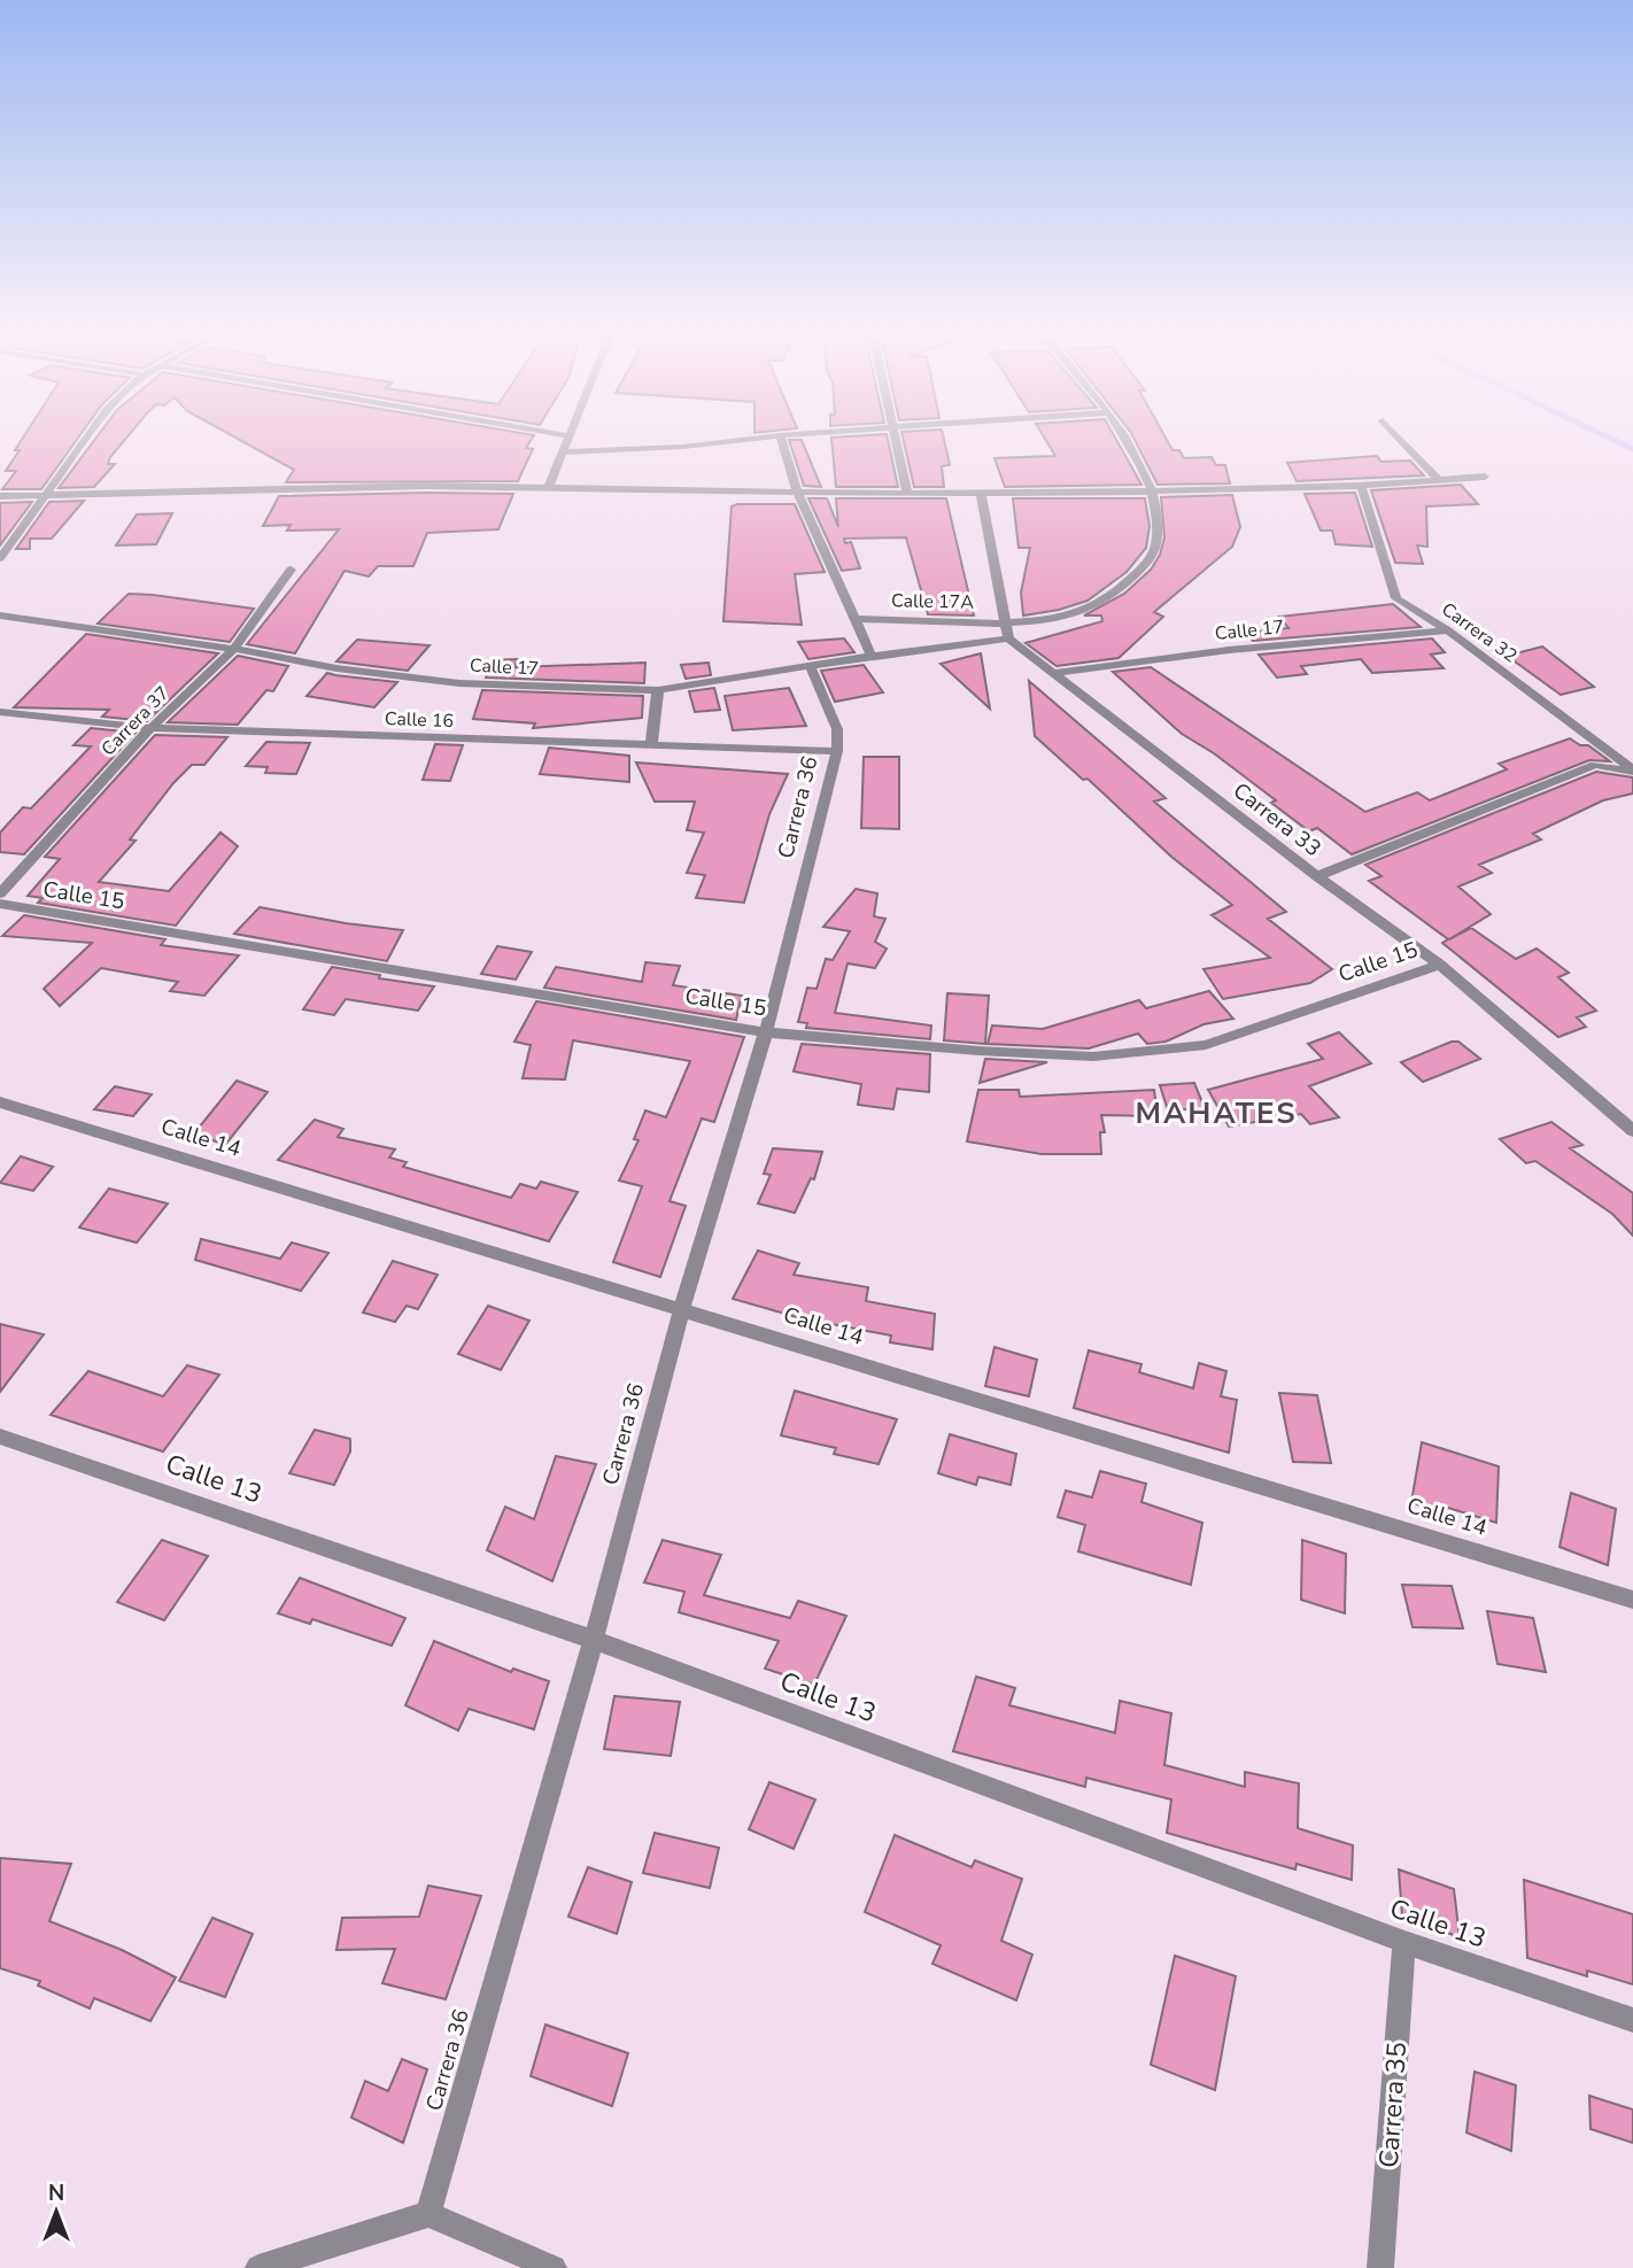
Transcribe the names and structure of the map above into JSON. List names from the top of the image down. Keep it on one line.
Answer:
{"streets":{"street":["Calle 17A","Calle 17","Carrera 32","Calle 16","Carrera 37","Carrera 36","Carrera 33","Calle 15","Calle 14","Calle 13","Carrera 35"]},"crossings":[["Calle 17","Carrera 32"],["Calle 17","Carrera 37"],["Calle 17","Carrera 36"],["Calle 17","Carrera 33"],["Calle 16","Carrera 37"],["Calle 16","Carrera 36"],["Carrera 36","Calle 15"],["Carrera 36","Calle 14"],["Carrera 36","Calle 13"],["Carrera 33","Calle 15"],["Calle 13","Carrera 35"]],"districts":["MAHATES"],"north":"top"}
